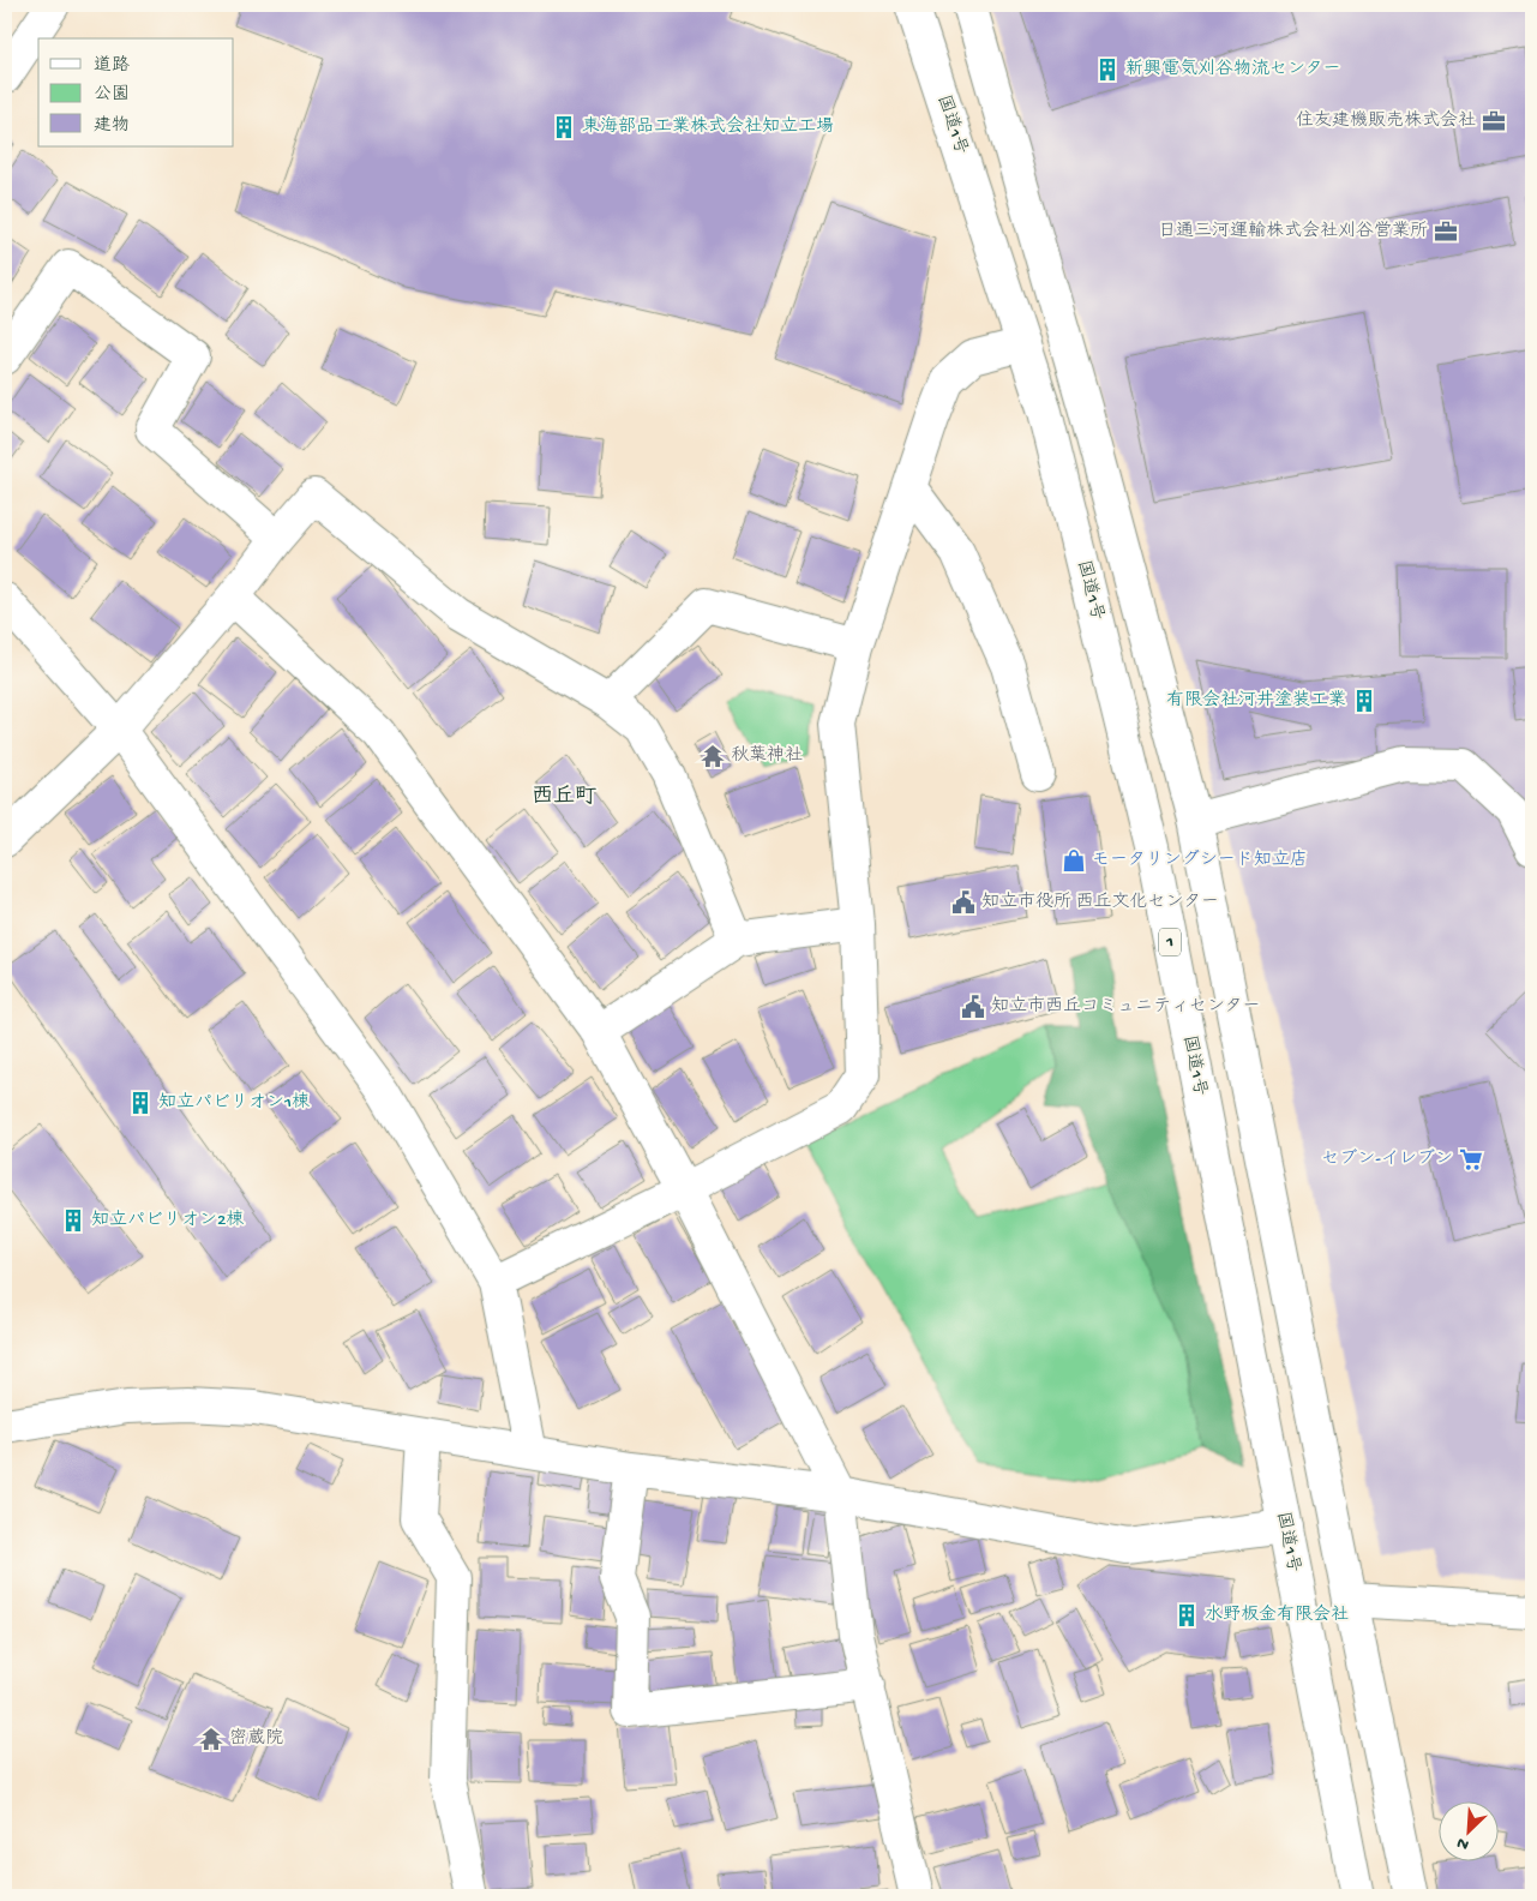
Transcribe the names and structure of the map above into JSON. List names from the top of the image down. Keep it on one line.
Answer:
{"streets":{"main road":["国道1号","1"]},"districts":["西丘町"],"places":{"building":["新興電気刈谷物流センター","東海部品工業株式会社知立工場","有限会社河井塗装工業","知立パビリオン1棟","知立パビリオン2棟","水野板金有限会社"],"office":["住友建機販売株式会社","日通三河運輸株式会社刈谷営業所"],"temple":["秋葉神社","密蔵院"],"shop":["モータリングシード知立店"],"public building":["知立市役所 西丘文化センター","知立市西丘コミュニティセンター"],"supermarket":["セブン-イレブン"]},"legend":["道路","公園","建物"],"north":"bottom left"}
